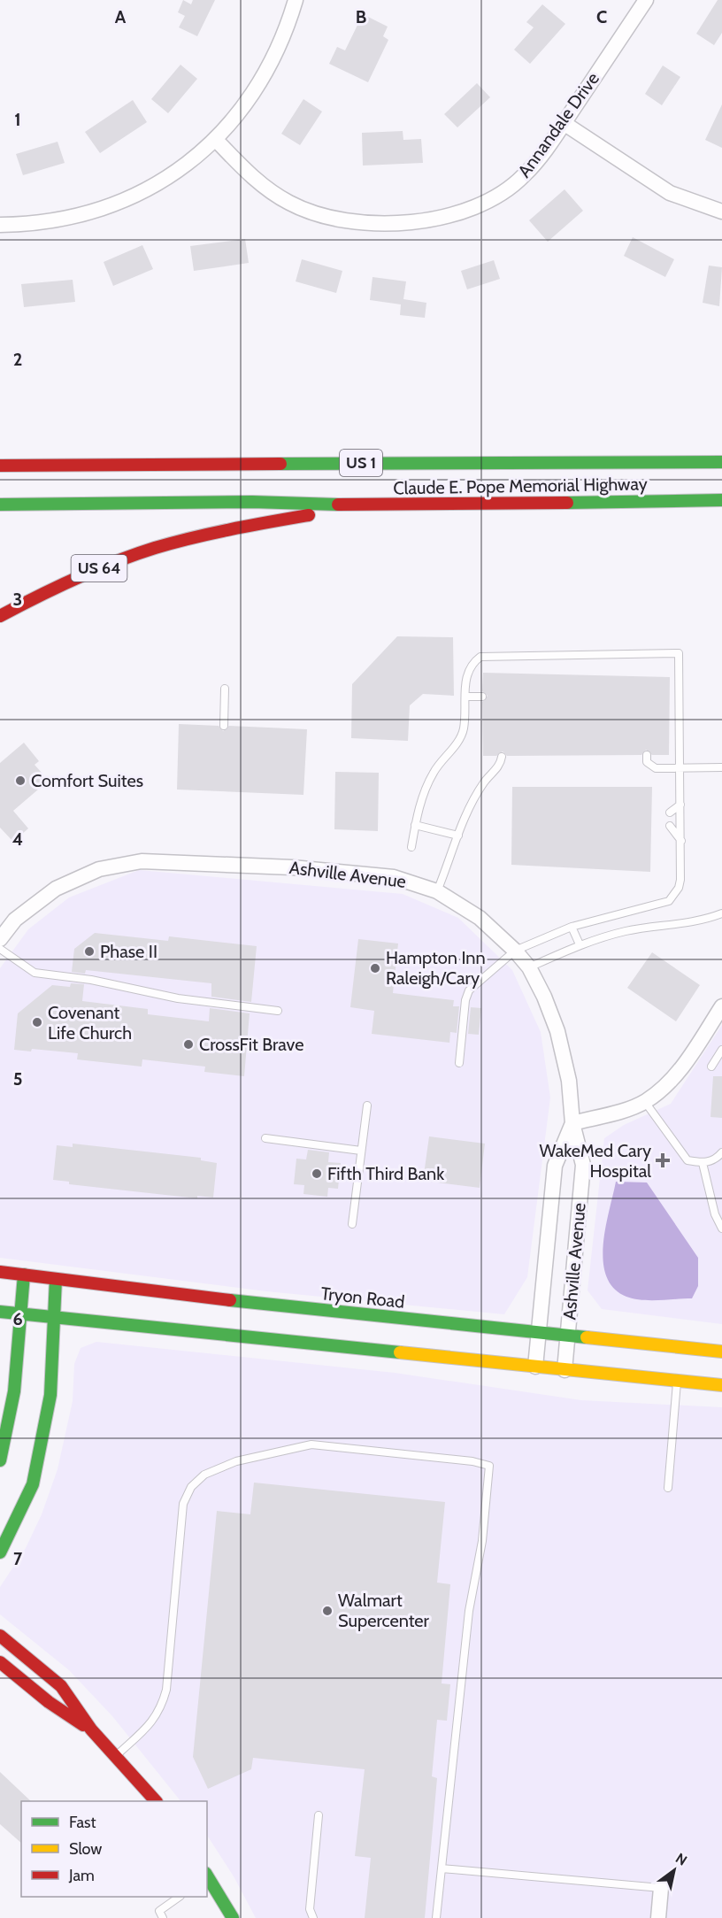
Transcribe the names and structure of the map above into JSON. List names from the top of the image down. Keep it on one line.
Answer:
{"streets":{"main road":["US 1","Claude E. Pope Memorial Highway","US 64","Tryon Road"],"street":["Annandale Drive","Ashville Avenue"]},"crossings":[["Claude E. Pope Memorial Highway","US 64"],["Ashville Avenue","Tryon Road"]],"places":{"other":["Comfort Suites","Phase II","Hampton Inn Raleigh/Cary","Covenant Life Church","CrossFit Brave","Fifth Third Bank","Walmart Supercenter"],"health":["WakeMed Cary Hospital"]},"legend":["Fast","Slow","Jam"],"north":"top right","grid":{"columns":["A","B","C"],"rows":["1","2","3","4","5","6","7"]}}
